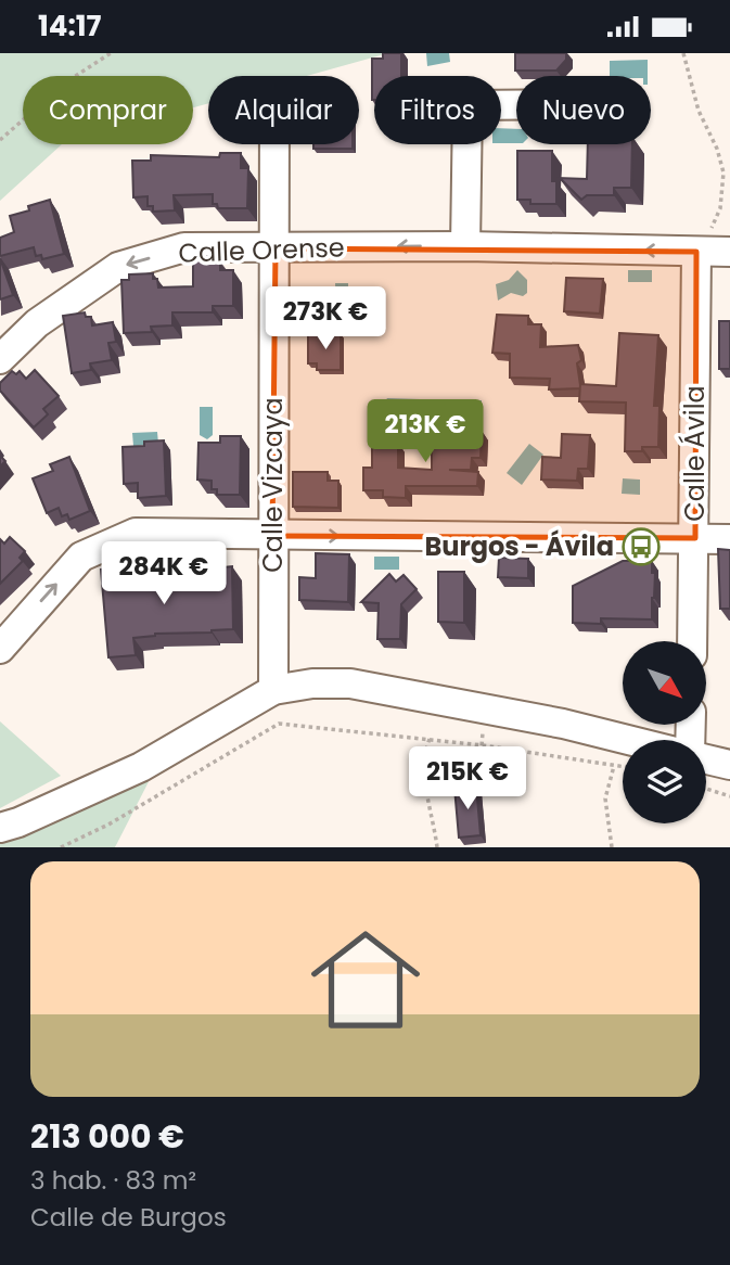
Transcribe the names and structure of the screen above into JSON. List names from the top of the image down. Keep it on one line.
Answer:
{"streets":{"street":["Calle Orense","Calle Ávila","Calle Vizcaya"]},"crossings":[["Calle Orense","Calle Ávila"],["Calle Orense","Calle Vizcaya"]],"one_way":["Calle Orense"],"places":{"bus stop":["Burgos - Ávila"]},"north":"bottom right","page":{"status":"14:17","chip":["Comprar","Alquilar","Filtros","Nuevo"],"price":["273K €","213K €","284K €","215K €"],"list":[{"name":"213 000 €","note":"3 hab. · 83 m² · Calle de Burgos"}]}}
